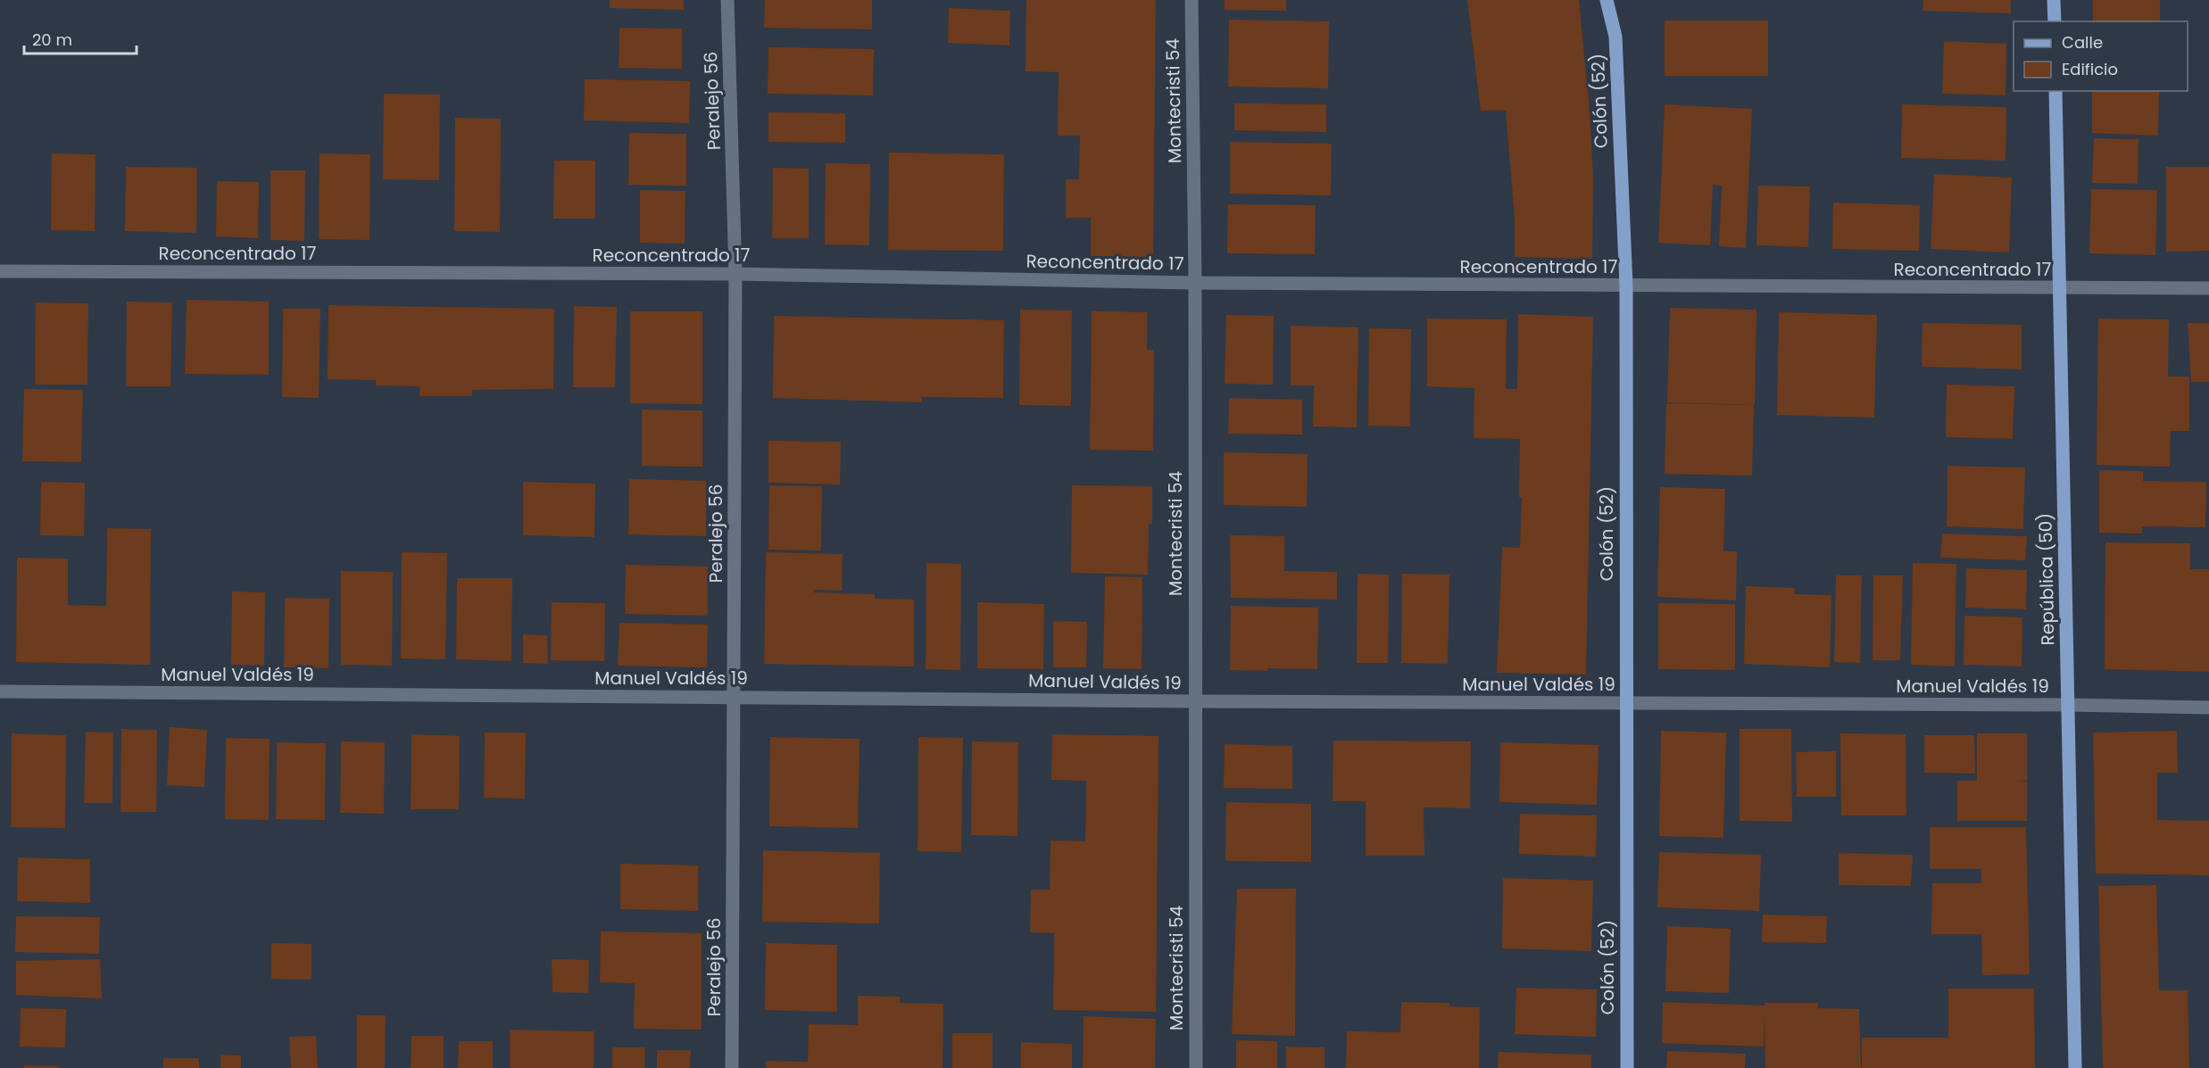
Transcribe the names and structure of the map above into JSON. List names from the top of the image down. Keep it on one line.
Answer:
{"streets":{"main road":["Colón (52)","República (50)"],"street":["Peralejo 56","Montecristi 54","Reconcentrado 17","Manuel Valdés 19"]},"crossings":[["Peralejo 56","Reconcentrado 17"],["Peralejo 56","Manuel Valdés 19"],["Montecristi 54","Reconcentrado 17"],["Montecristi 54","Manuel Valdés 19"],["Colón (52)","Reconcentrado 17"],["Colón (52)","Manuel Valdés 19"],["Reconcentrado 17","República (50)"],["República (50)","Manuel Valdés 19"]],"legend":["Calle","Edificio"],"scale_bar":"20 m"}
